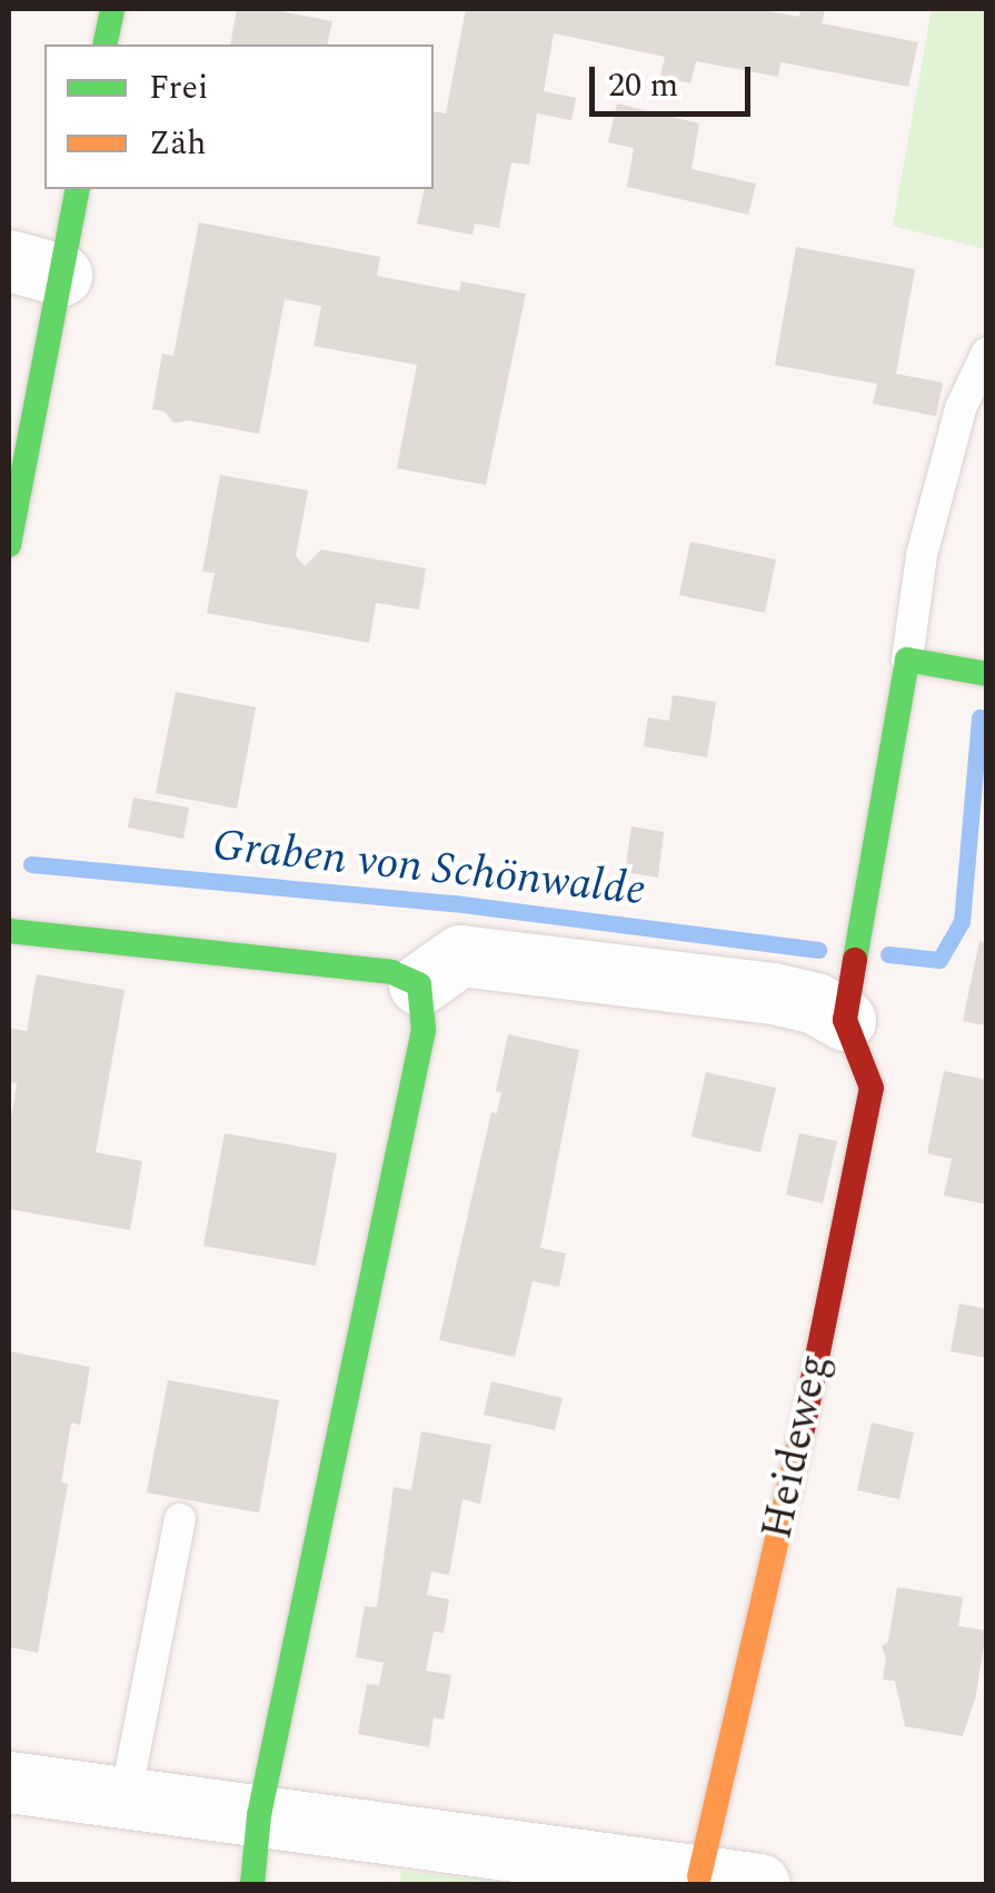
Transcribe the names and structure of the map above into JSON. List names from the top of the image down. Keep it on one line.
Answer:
{"streets":{"street":["Heideweg"]},"water":["Graben von Schönwalde"],"legend":["Frei","Zäh"],"scale_bar":"20 m"}
